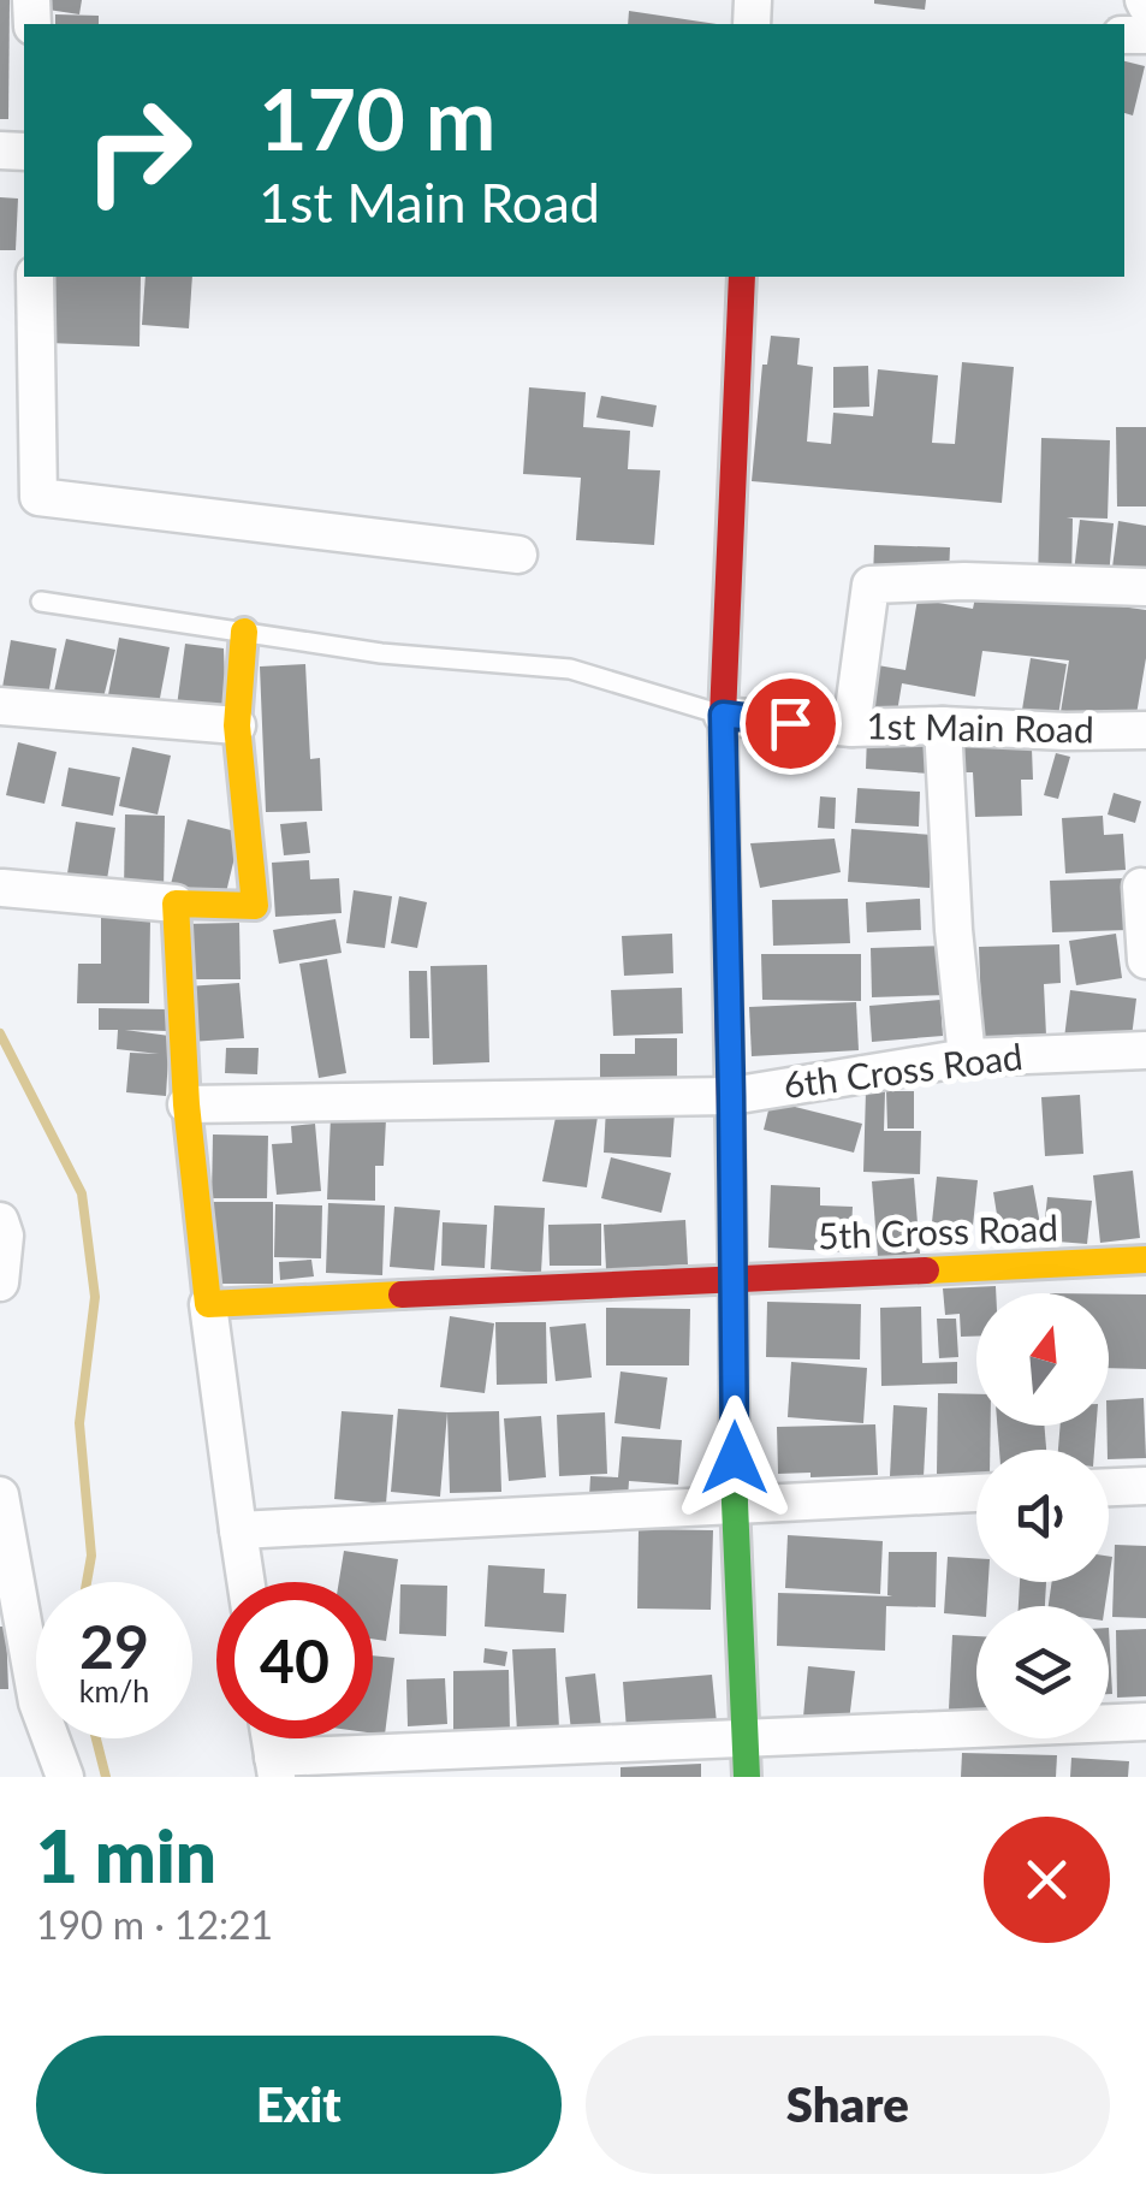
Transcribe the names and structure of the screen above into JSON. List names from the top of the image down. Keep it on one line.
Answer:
{"streets":{"street":["1st Main Road","6th Cross Road","5th Cross Road"]},"north":"top","page":{"turn":["170 m","1st Main Road"],"speed":"29 km/h","limit":"40","heading":["1 min","190 m · 12:21"],"buttons":["Exit","Share"]}}
